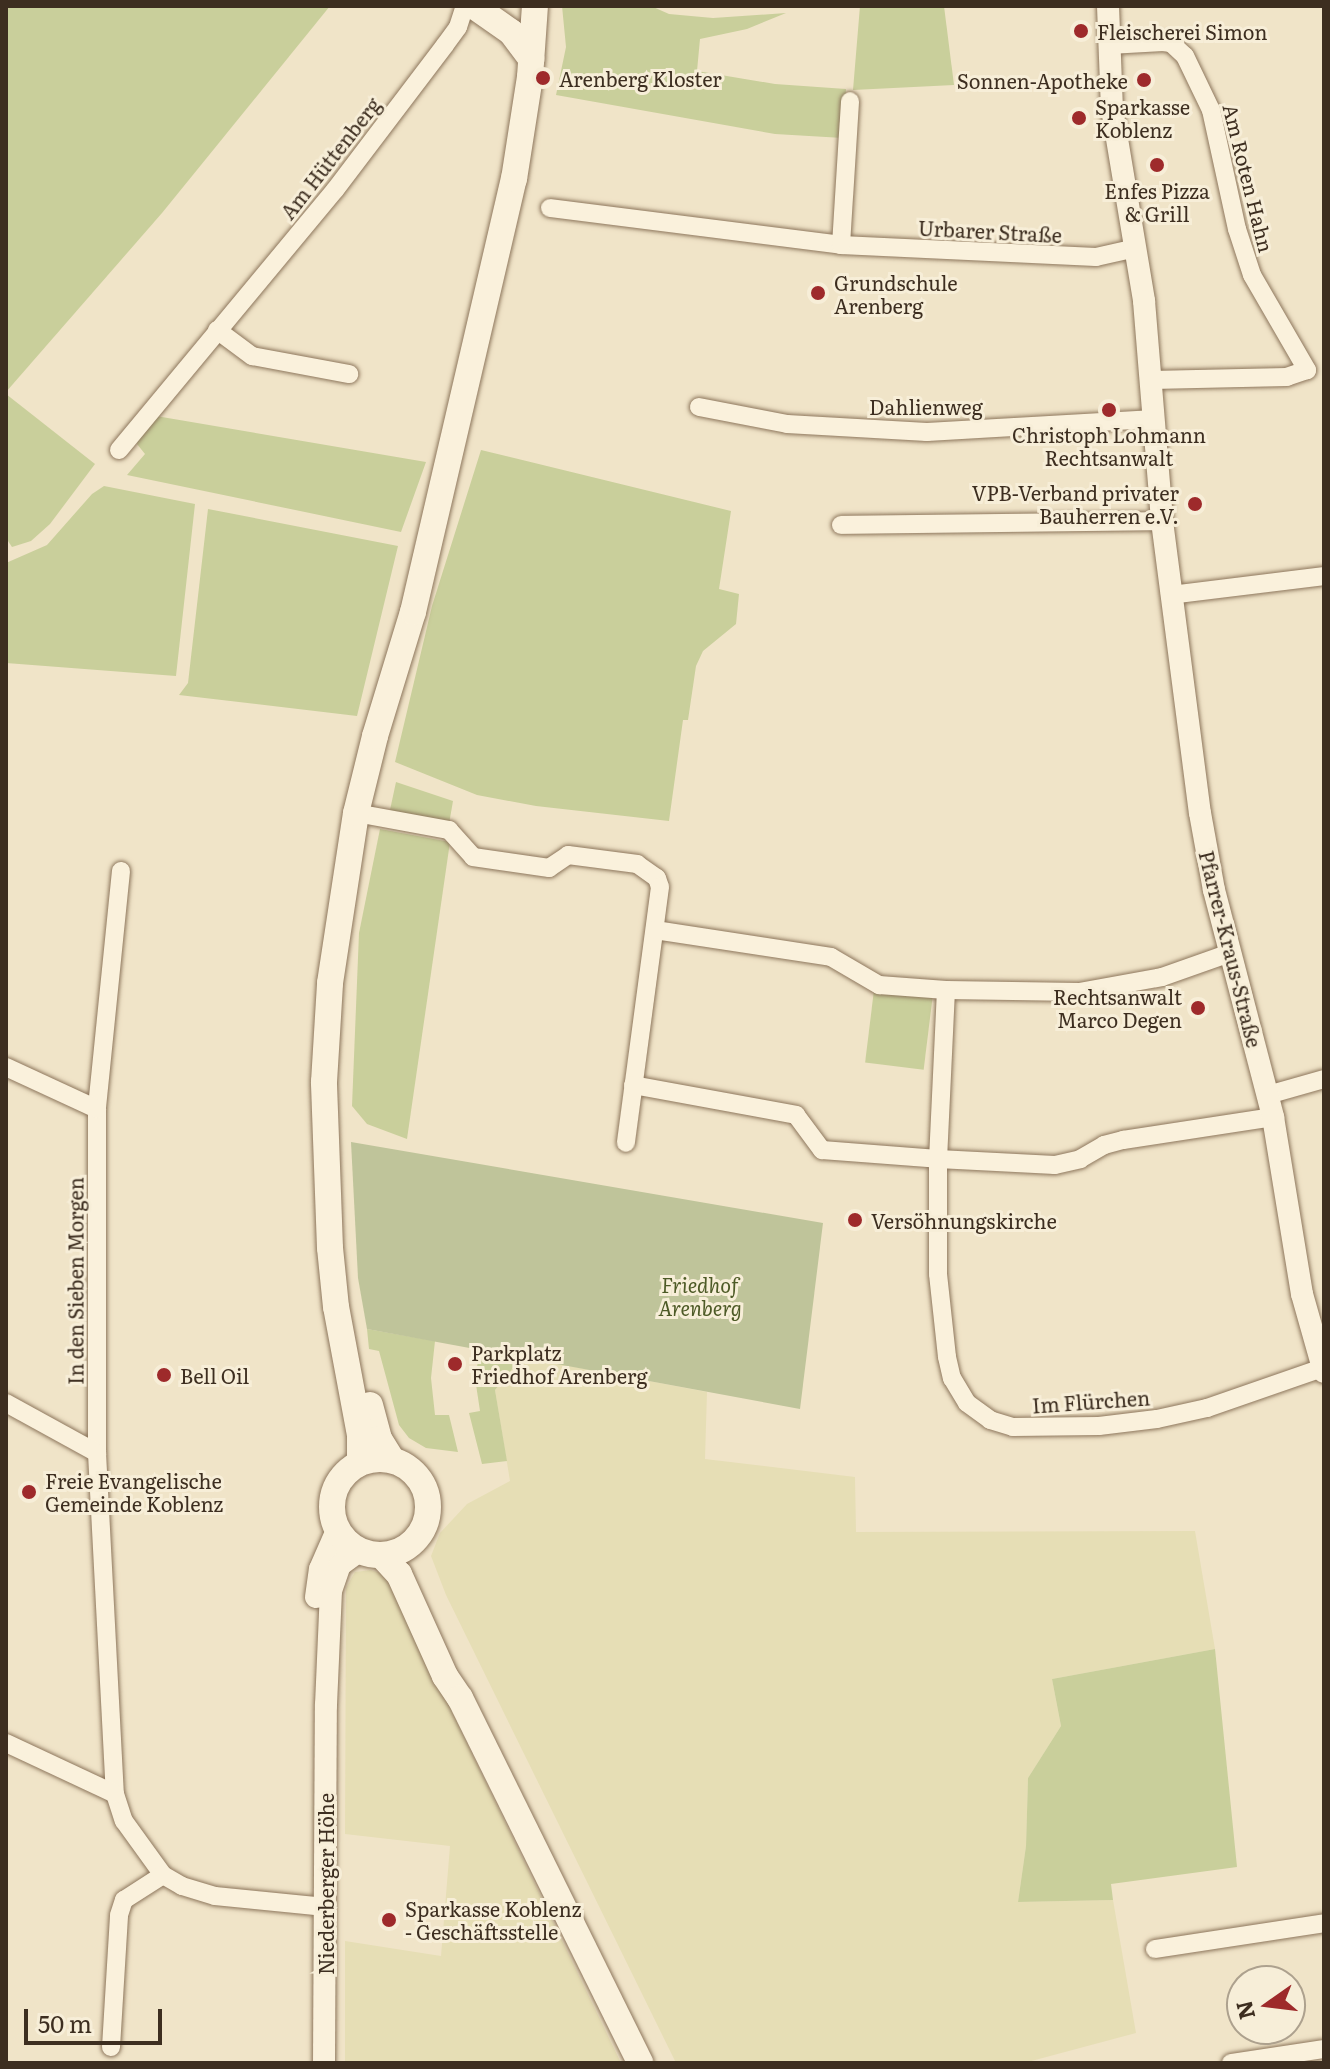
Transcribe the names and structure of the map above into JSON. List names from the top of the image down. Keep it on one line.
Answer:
{"streets":{"street":["Am Hüttenberg","Am Roten Hahn","Urbarer Straße","Dahlienweg","Pfarrer-Kraus-Straße","In den Sieben Morgen","Im Flürchen","Niederberger Höhe"]},"crossings":[["Am Roten Hahn","Pfarrer-Kraus-Straße"],["Urbarer Straße","Pfarrer-Kraus-Straße"],["Dahlienweg","Pfarrer-Kraus-Straße"],["Pfarrer-Kraus-Straße","Im Flürchen"]],"parks":["Friedhof Arenberg"],"places":["Fleischerei Simon","Arenberg Kloster","Sonnen-Apotheke","Sparkasse Koblenz","Enfes Pizza & Grill","Grundschule Arenberg","Christoph Lohmann Rechtsanwalt","VPB-Verband privater Bauherren e.V.","Rechtsanwalt Marco Degen","Versöhnungskirche","Parkplatz Friedhof Arenberg","Bell Oil","Freie Evangelische Gemeinde Koblenz","Sparkasse Koblenz - Geschäftsstelle"],"scale_bar":"50 m","north":"left"}
